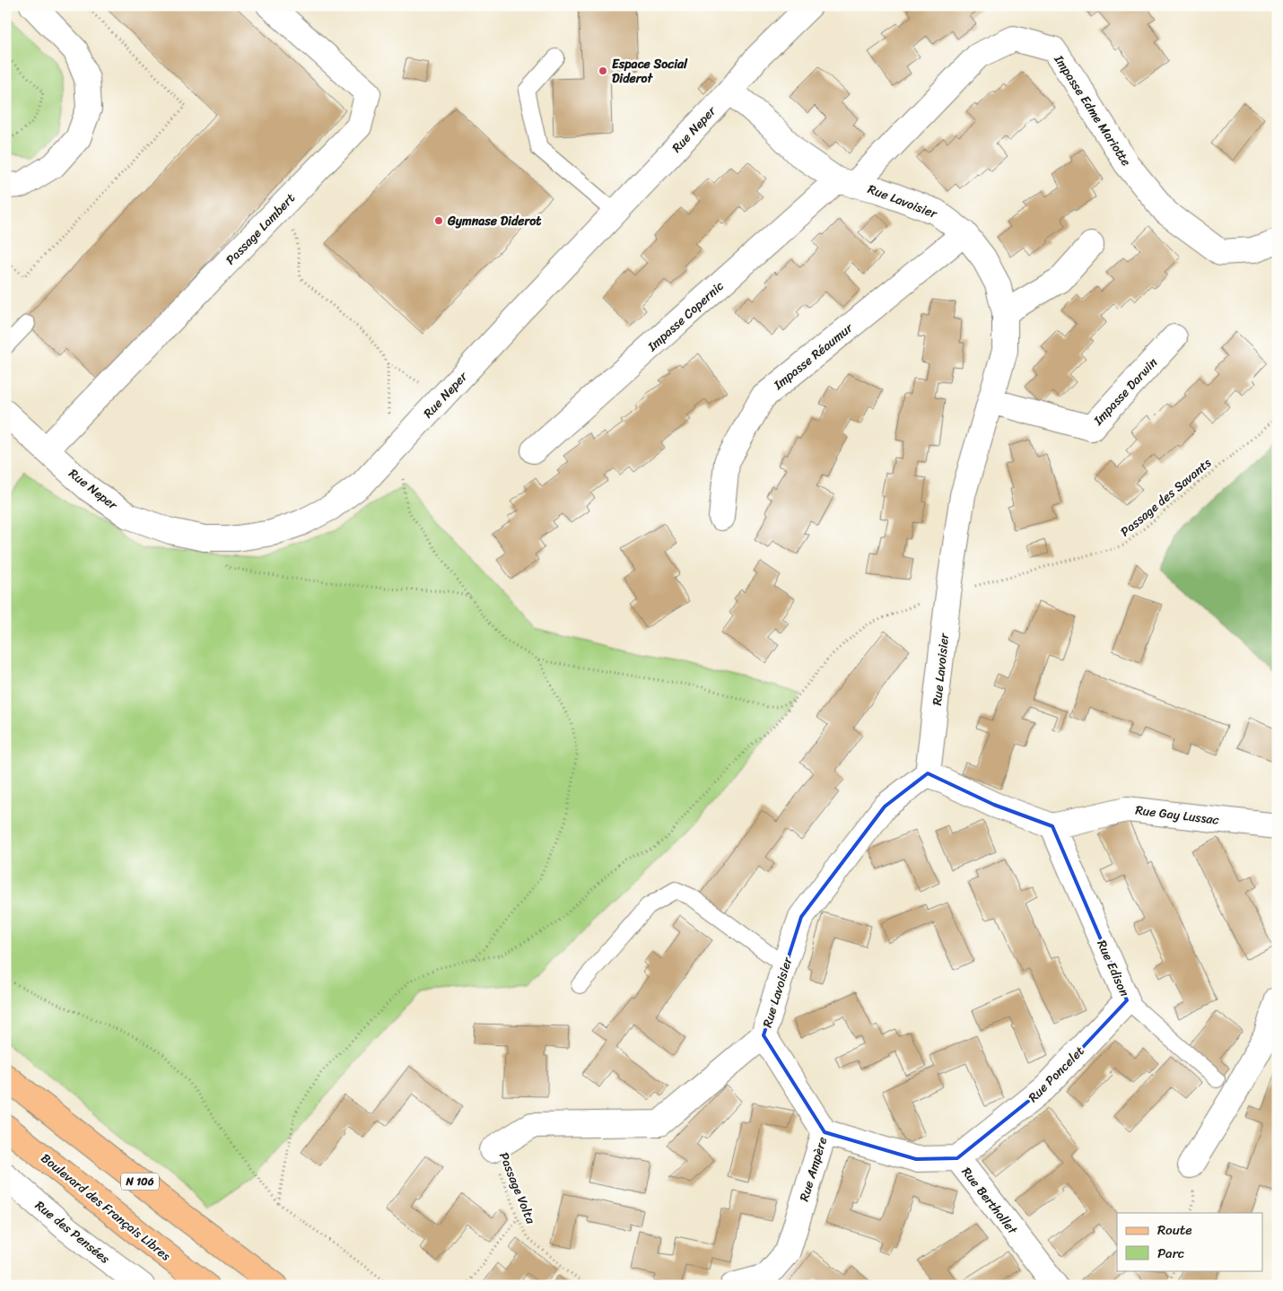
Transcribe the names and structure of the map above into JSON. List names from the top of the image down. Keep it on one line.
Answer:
{"streets":{"main road":["N 106","Boulevard des Français Libres"],"street":["Impasse Edme Mariotte","Rue Neper","Rue Lavoisier","Passage Lambert","Impasse Copernic","Impasse Réaumur","Impasse Darwin","Rue Gay Lussac","Rue Edison","Rue Poncelet","Rue Ampère","Rue Berthollet","Rue des Pensées"],"path":["Passage des Savants","Passage Volta"]},"crossings":[["Impasse Edme Mariotte","Rue Lavoisier"],["Impasse Edme Mariotte","Impasse Copernic"],["Rue Neper","Rue Lavoisier"],["Rue Neper","Passage Lambert"],["Rue Lavoisier","Impasse Copernic"],["Rue Lavoisier","Impasse Réaumur"],["Rue Lavoisier","Impasse Darwin"],["Rue Lavoisier","Passage des Savants"],["Rue Lavoisier","Rue Ampère"],["Rue Lavoisier","Passage Volta"],["Rue Gay Lussac","Rue Edison"],["Rue Edison","Rue Poncelet"],["Rue Poncelet","Rue Berthollet"],["Rue Ampère","Rue Berthollet"]],"places":["Espace Social Diderot","Gymnase Diderot"],"legend":["Route","Parc"]}
